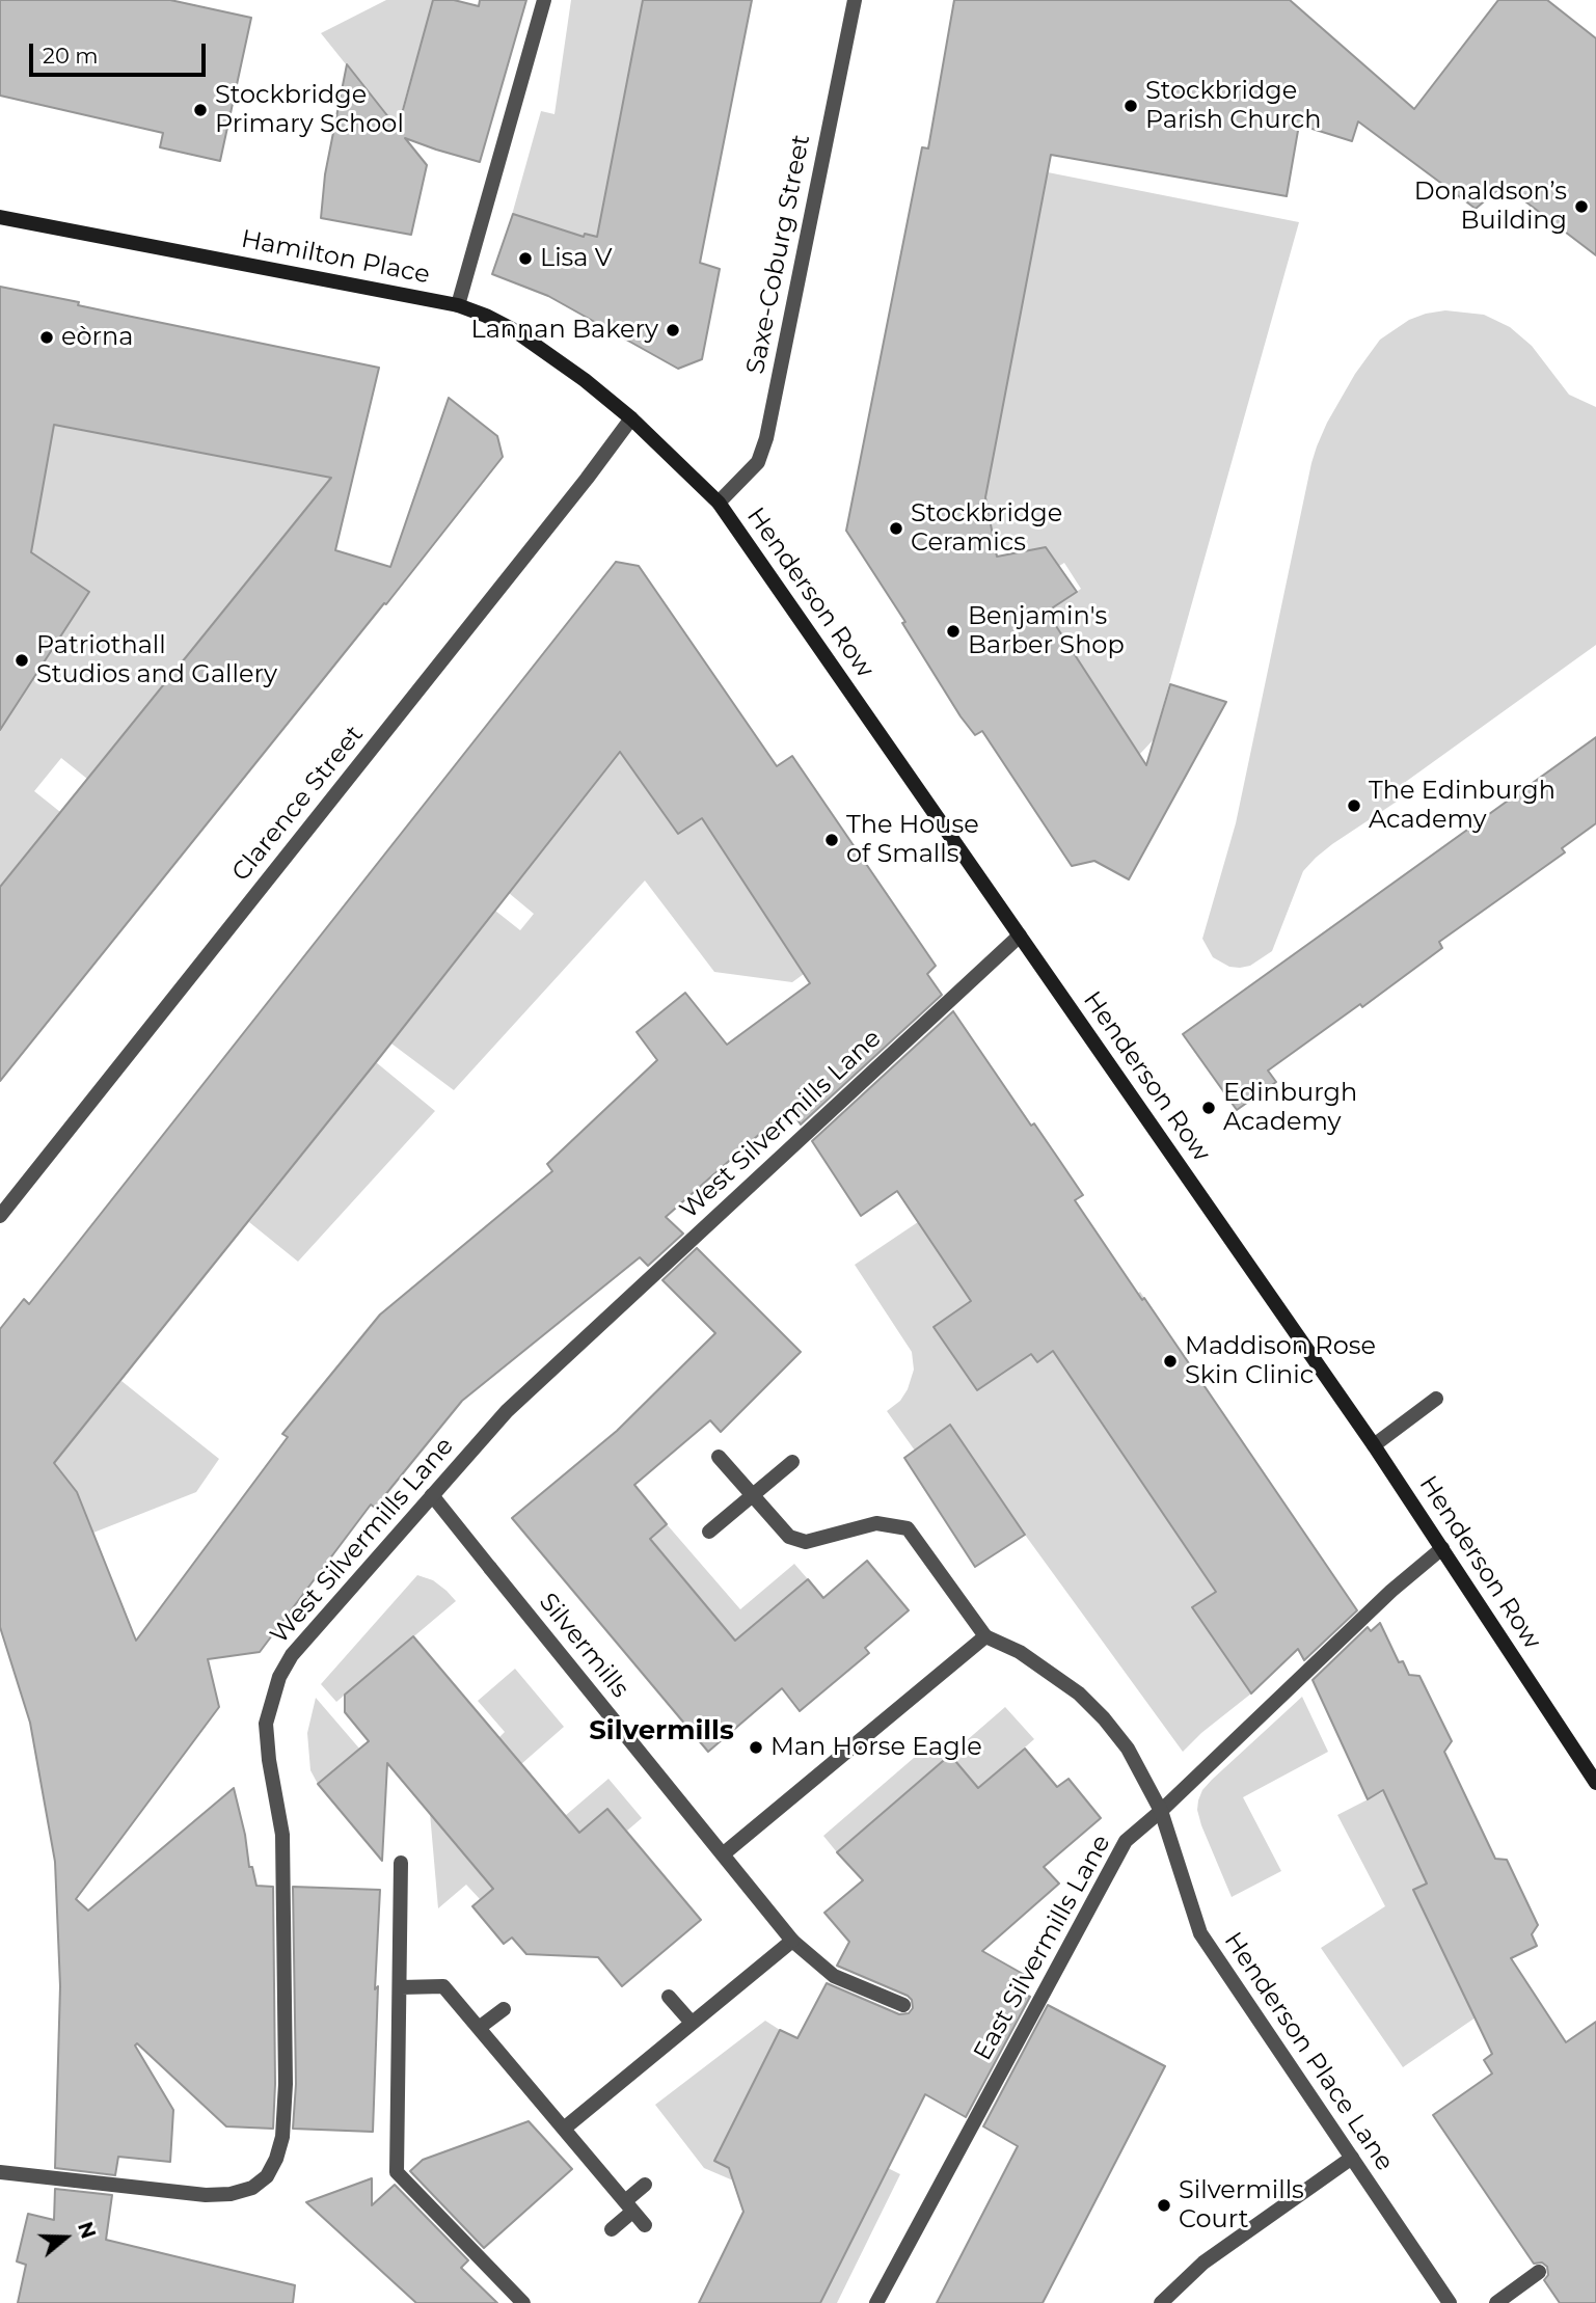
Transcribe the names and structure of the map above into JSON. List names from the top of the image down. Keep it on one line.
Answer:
{"streets":{"main road":["Hamilton Place","Henderson Row"],"street":["Saxe-Coburg Street","Clarence Street","West Silvermills Lane","Silvermills","East Silvermills Lane","Henderson Place Lane"]},"crossings":[["Saxe-Coburg Street","Henderson Row"],["Hamilton Place","Henderson Row"],["Hamilton Place","Clarence Street"],["Henderson Row","Clarence Street"],["Henderson Row","West Silvermills Lane"],["Henderson Row","East Silvermills Lane"],["West Silvermills Lane","Silvermills"],["East Silvermills Lane","Henderson Place Lane"]],"districts":["Silvermills"],"places":["Stockbridge Parish Church","Stockbridge Primary School","Donaldson’s Building","Lisa V","Lannan Bakery","eòrna","Stockbridge Ceramics","Benjamin's Barber Shop","Patriothall Studios and Gallery","The Edinburgh Academy","The House of Smalls","Edinburgh Academy","Maddison Rose Skin Clinic","Man Horse Eagle","Silvermills Court"],"scale_bar":"20 m","north":"right"}
